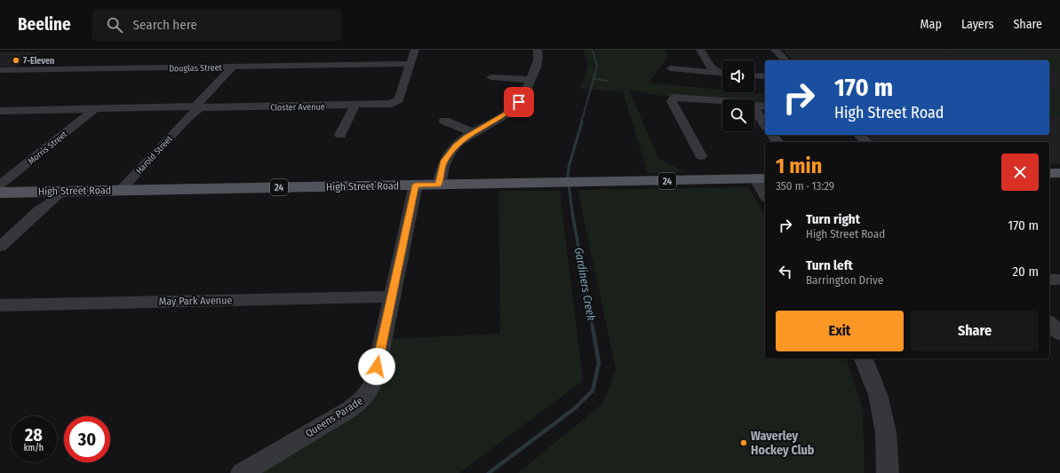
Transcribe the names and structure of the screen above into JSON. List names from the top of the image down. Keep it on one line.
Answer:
{"streets":{"main road":["24","High Street Road"],"street":["Douglas Street","Closter Avenue","Morris Street","Harold Street","May Park Avenue","Queens Parade"]},"crossings":[["Douglas Street","Closter Avenue"],["Douglas Street","Harold Street"],["Closter Avenue","Morris Street"],["Closter Avenue","Harold Street"],["Harold Street","High Street Road"],["High Street Road","Queens Parade"],["May Park Avenue","Queens Parade"]],"water":["Gardiners Creek"],"places":["7-Eleven","Waverley Hockey Club"],"page":{"header":"Beeline","search":"Search here","nav":["Map","Layers","Share"],"turn":["170 m","High Street Road"],"heading":["1 min","350 m · 13:29"],"list":[{"name":"Turn right","note":"High Street Road","value":"170 m"},{"name":"Turn left","note":"Barrington Drive","value":"20 m"}],"buttons":["Exit","Share"],"speed":"28 km/h","limit":"30"}}
